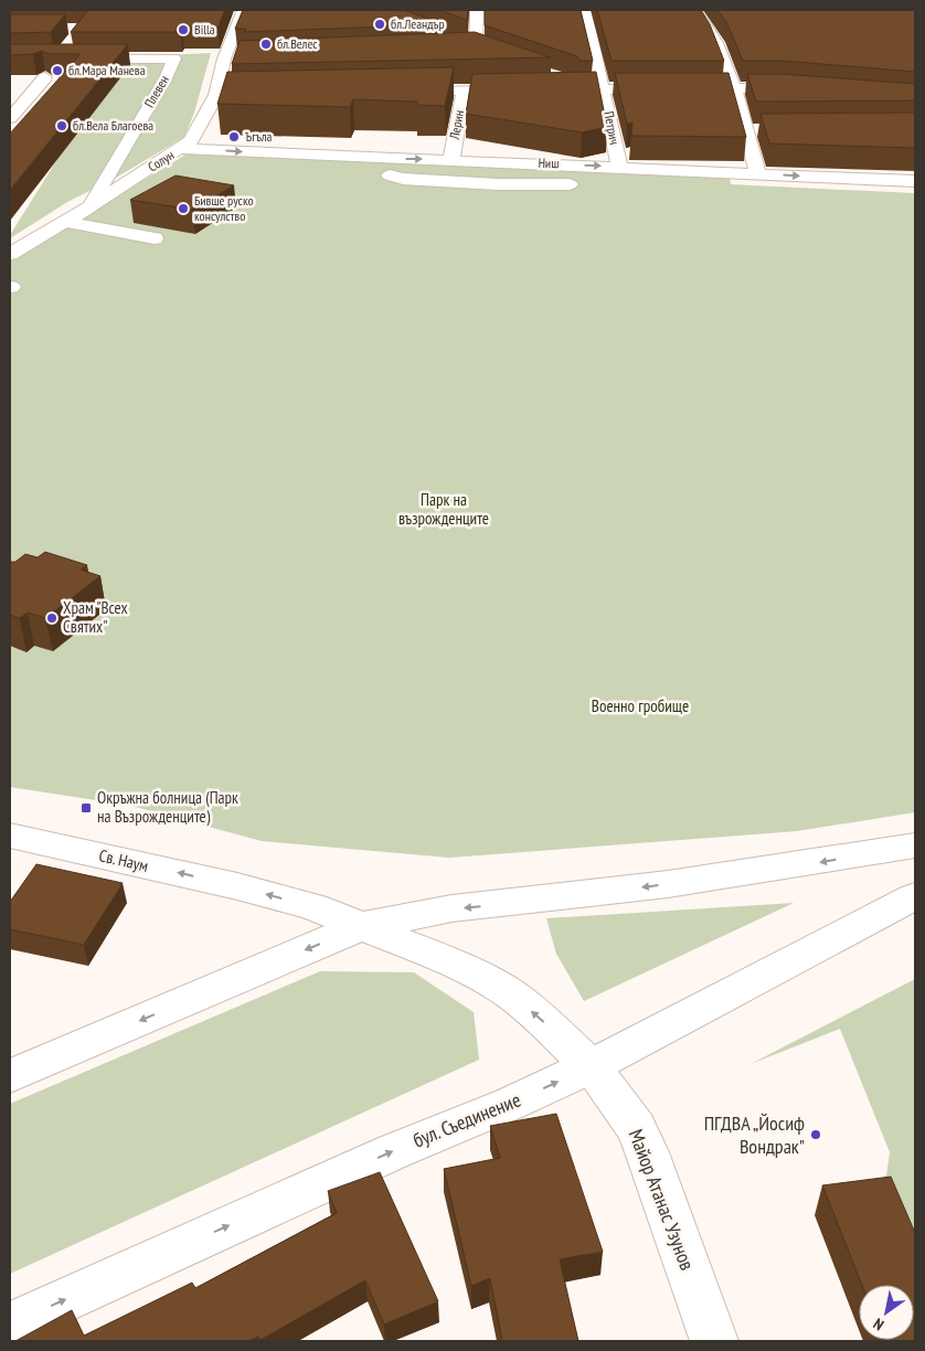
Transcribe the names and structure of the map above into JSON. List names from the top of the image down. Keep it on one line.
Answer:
{"streets":{"street":["Плевен","Лерин","Петрич","Солун","Ниш","Св. Наум","бул. Съединение","Майор Атанас Узунов"]},"crossings":[["Плевен","Солун"],["Лерин","Ниш"],["Петрич","Ниш"],["Солун","Ниш"],["Св. Наум","Майор Атанас Узунов"],["бул. Съединение","Майор Атанас Узунов"]],"one_way":["Св. Наум","Майор Атанас Узунов"],"parks":["Парк на възрожденците","Военно гробище"],"places":{"other":["бл.Леандър","Billa","бл.Велес","бл.Мара Манева","бл.Вела Благоева","Ъгъла","Бивше руско консулство","Храм \"Всех Святих\"","ПГДВА „Йосиф Вондрак\""],"transit":["Окръжна болница (Парк на Възрожденците)"]},"north":"bottom left"}
